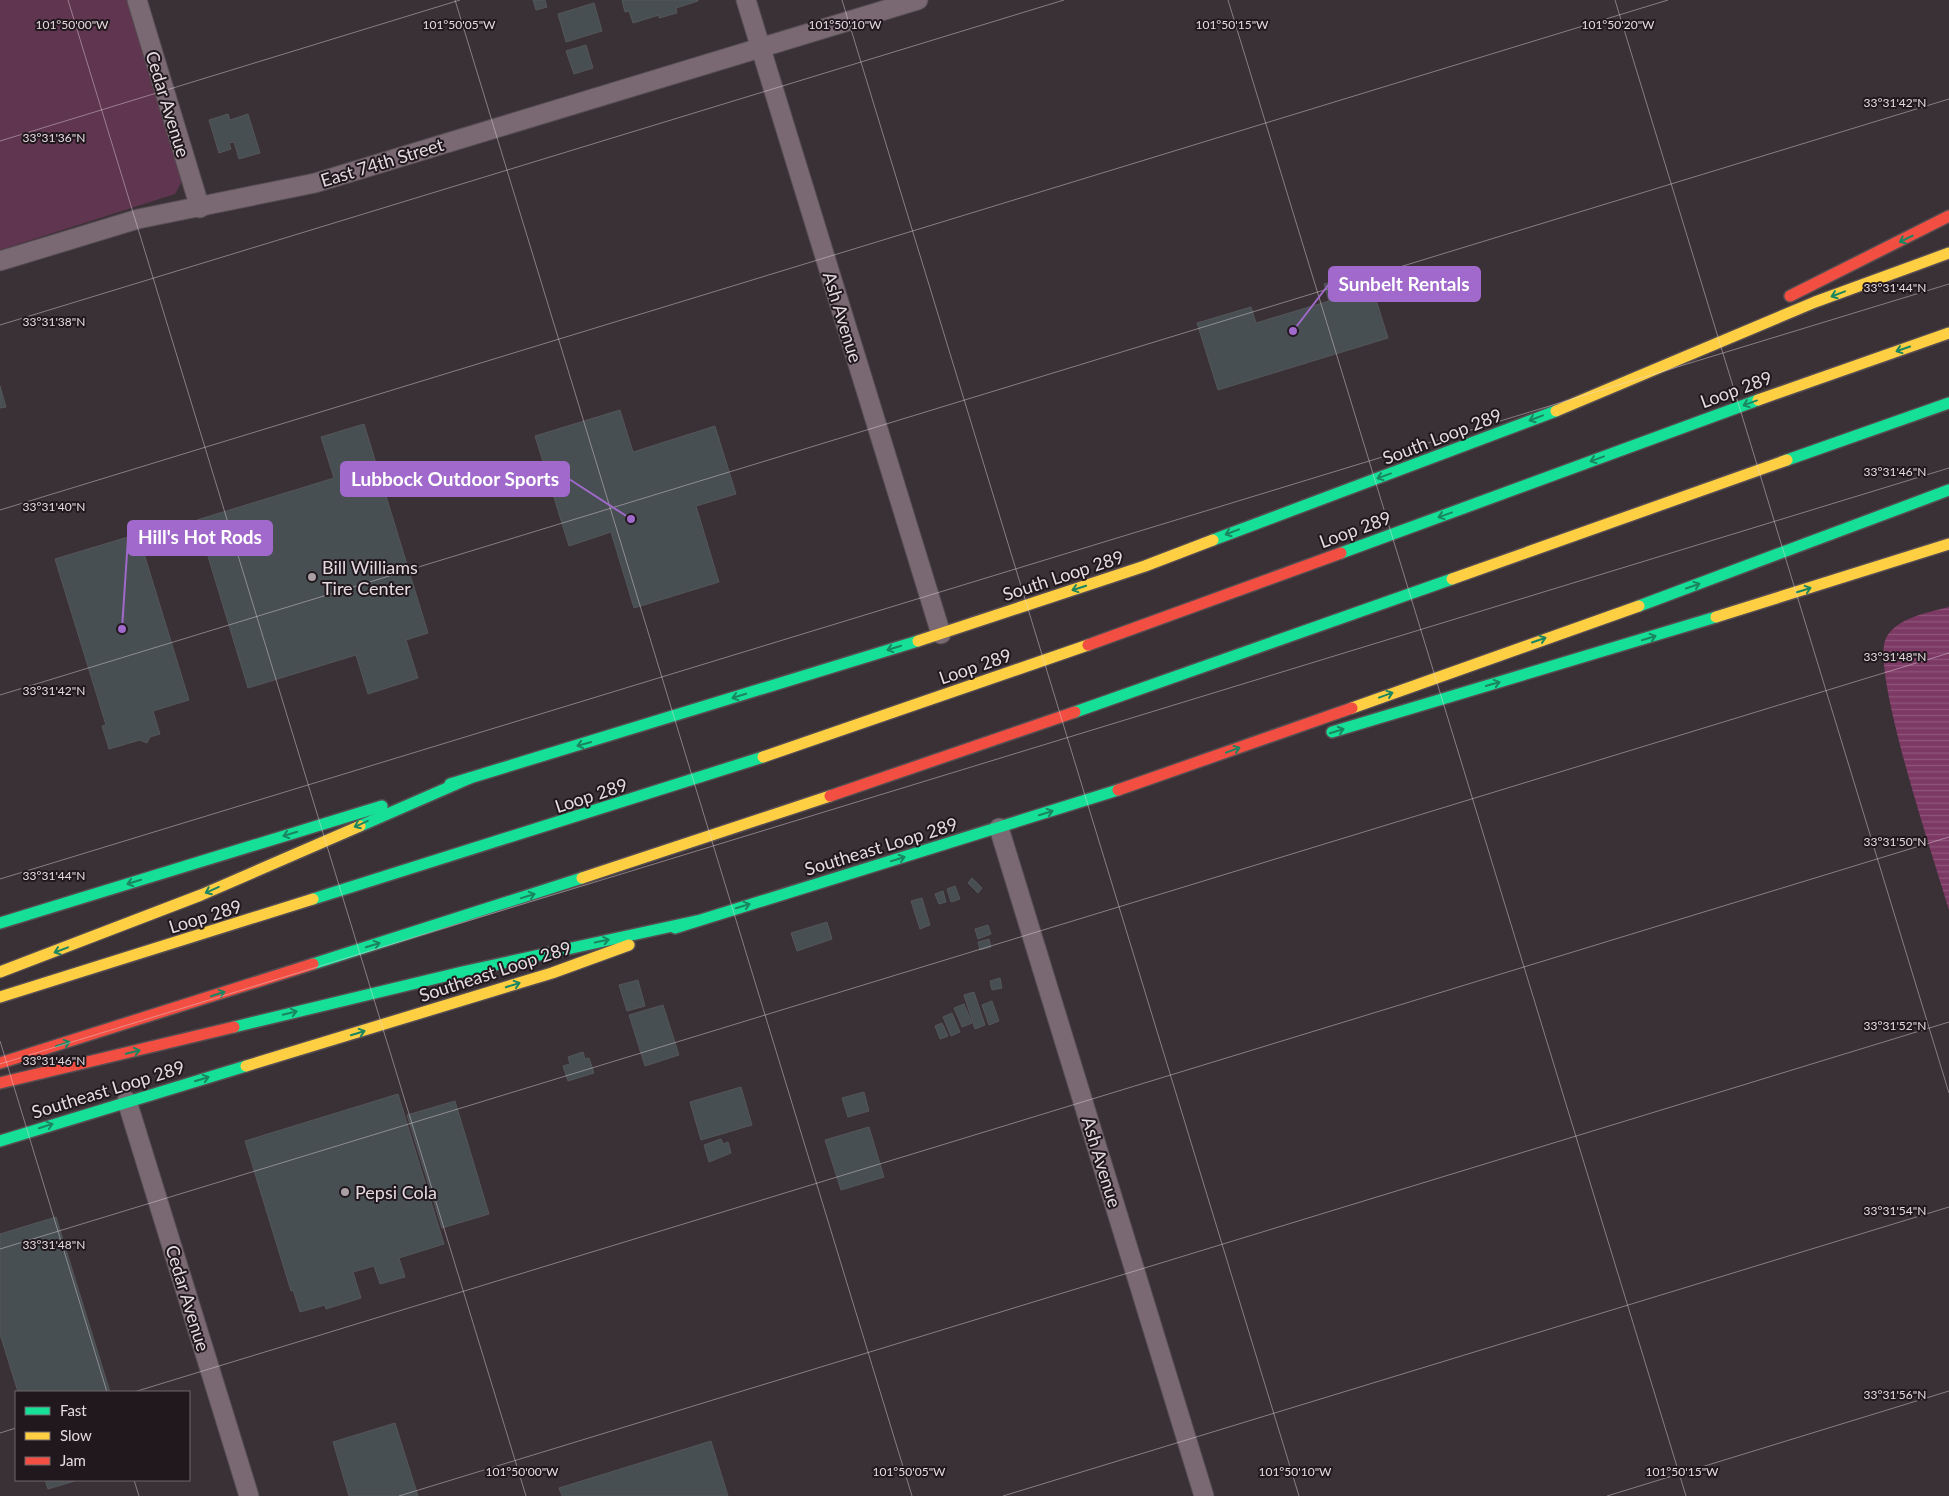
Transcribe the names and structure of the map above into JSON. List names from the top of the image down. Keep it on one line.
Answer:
{"streets":{"main road":["Loop 289","South Loop 289","Southeast Loop 289"],"street":["Cedar Avenue","East 74th Street","Ash Avenue"]},"crossings":[["Cedar Avenue","East 74th Street"],["Cedar Avenue","Southeast Loop 289"],["East 74th Street","Ash Avenue"],["Ash Avenue","South Loop 289"],["Ash Avenue","Southeast Loop 289"]],"places":["Sunbelt Rentals","Lubbock Outdoor Sports","Bill Williams Tire Center","Hill's Hot Rods","Pepsi Cola"],"legend":["Fast","Slow","Jam"],"coordinates":["101°50'00\"W","101°50'05\"W","101°50'10\"W","101°50'15\"W","101°50'20\"W","33°31'42\"N","33°31'36\"N","33°31'44\"N","33°31'38\"N","33°31'46\"N","33°31'40\"N","33°31'48\"N","33°31'50\"N","33°31'52\"N","33°31'54\"N","33°31'56\"N"]}
